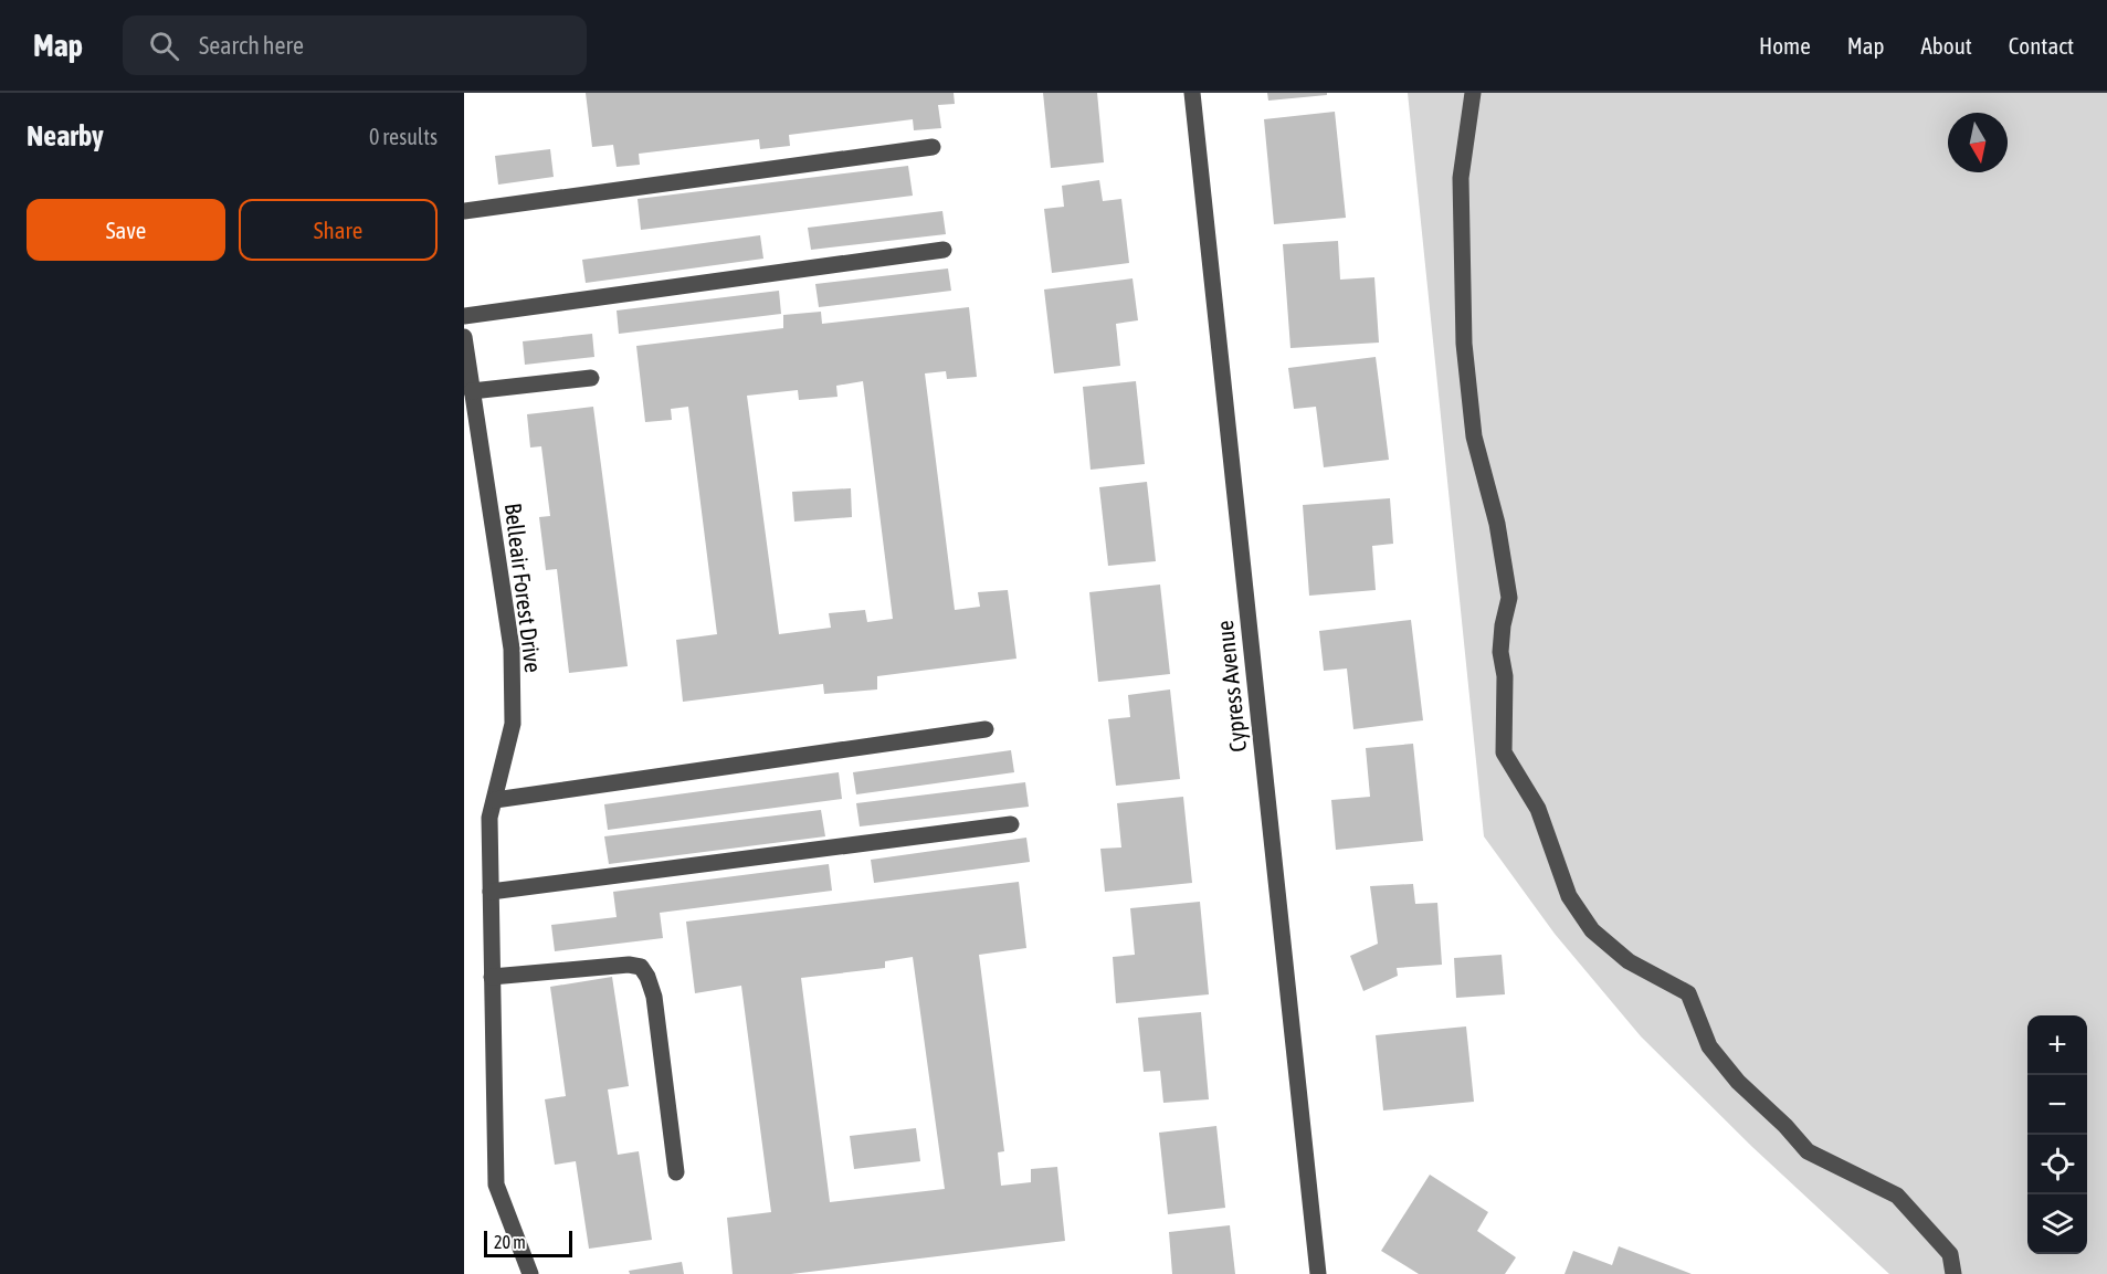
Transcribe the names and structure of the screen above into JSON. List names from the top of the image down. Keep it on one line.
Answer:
{"streets":{"street":["Belleair Forest Drive","Cypress Avenue"]},"scale_bar":"20 m","north":"bottom","page":{"header":"Map","search":"Search here","nav":["Home","Map","About","Contact"],"heading":["Nearby","0 results"],"buttons":["Save","Share"],"map_buttons":["+","−"],"scale":"20 m"}}
